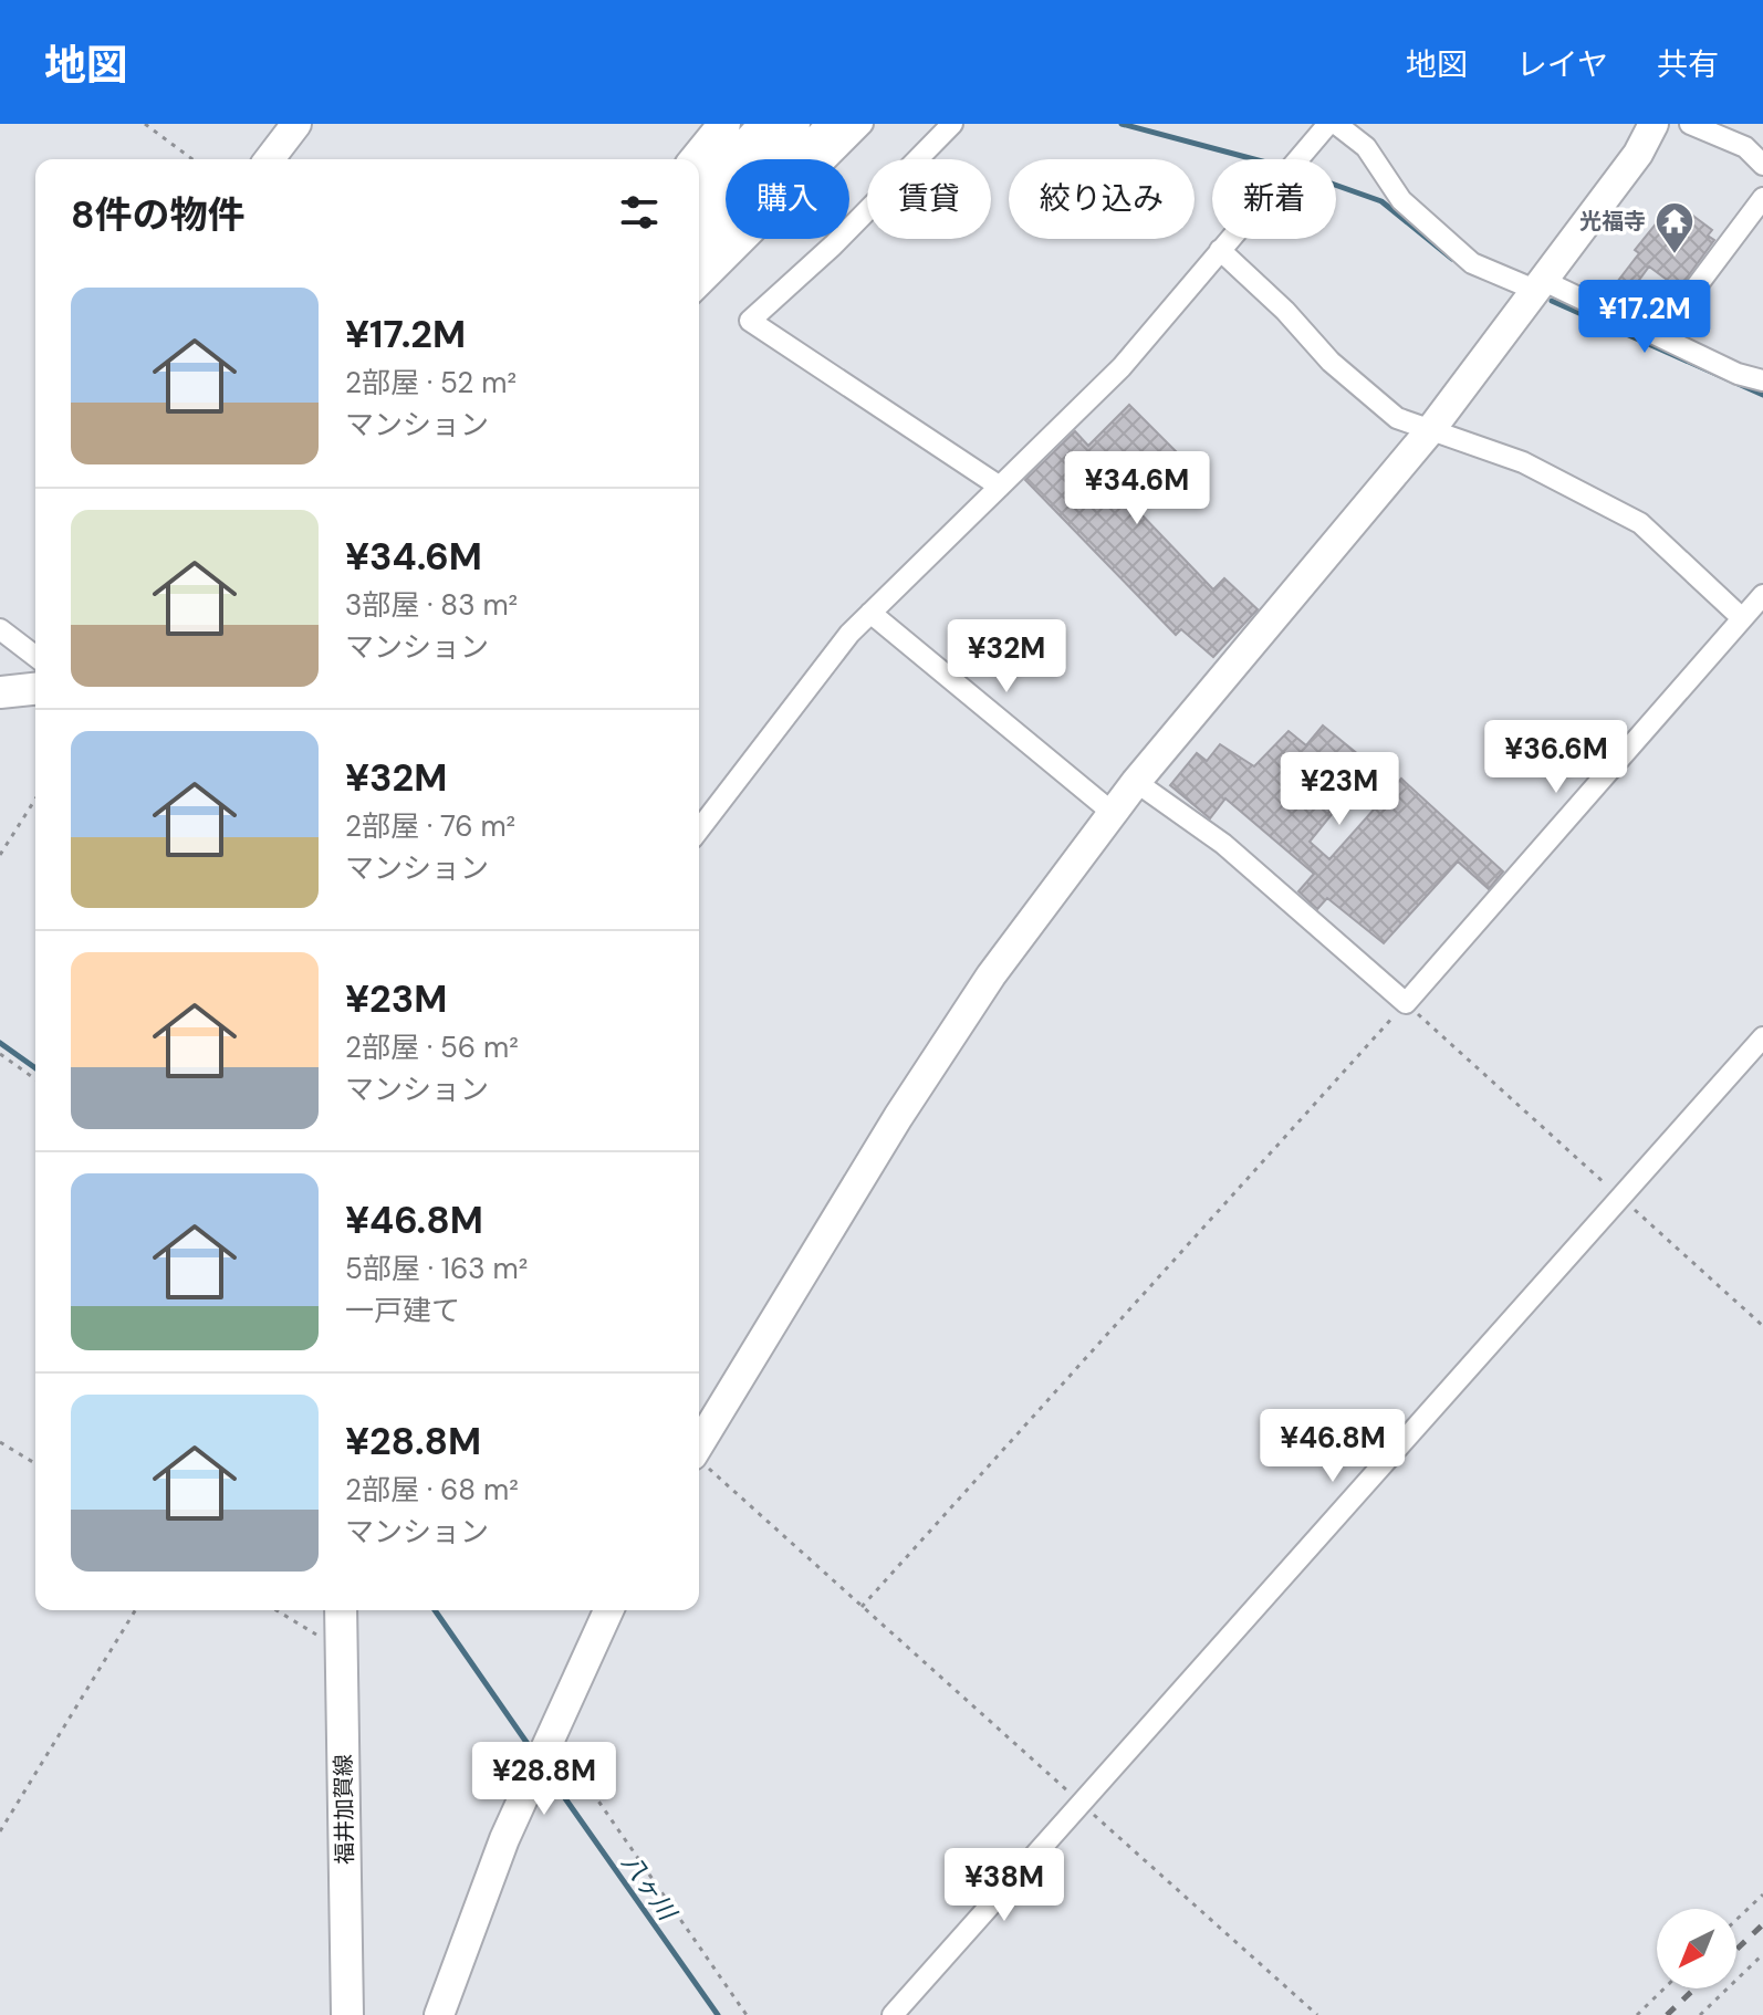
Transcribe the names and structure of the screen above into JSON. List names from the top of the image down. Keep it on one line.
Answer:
{"streets":{"main road":["福井加賀線"]},"water":["八ヶ川"],"places":{"temple":["光福寺"]},"north":"bottom left","page":{"header":"地図","nav":["地図","レイヤ","共有"],"chip":["購入","賃貸","絞り込み","新着"],"heading":"8件の物件","list":[{"name":"¥17.2M","note":"2部屋 · 52 m² · マンション"},{"name":"¥34.6M","note":"3部屋 · 83 m² · マンション"},{"name":"¥32M","note":"2部屋 · 76 m² · マンション"},{"name":"¥23M","note":"2部屋 · 56 m² · マンション"},{"name":"¥46.8M","note":"5部屋 · 163 m² · 一戸建て"},{"name":"¥28.8M","note":"2部屋 · 68 m² · マンション"}],"price":["¥17.2M","¥34.6M","¥32M","¥36.6M","¥23M","¥46.8M","¥28.8M","¥38M"]}}
